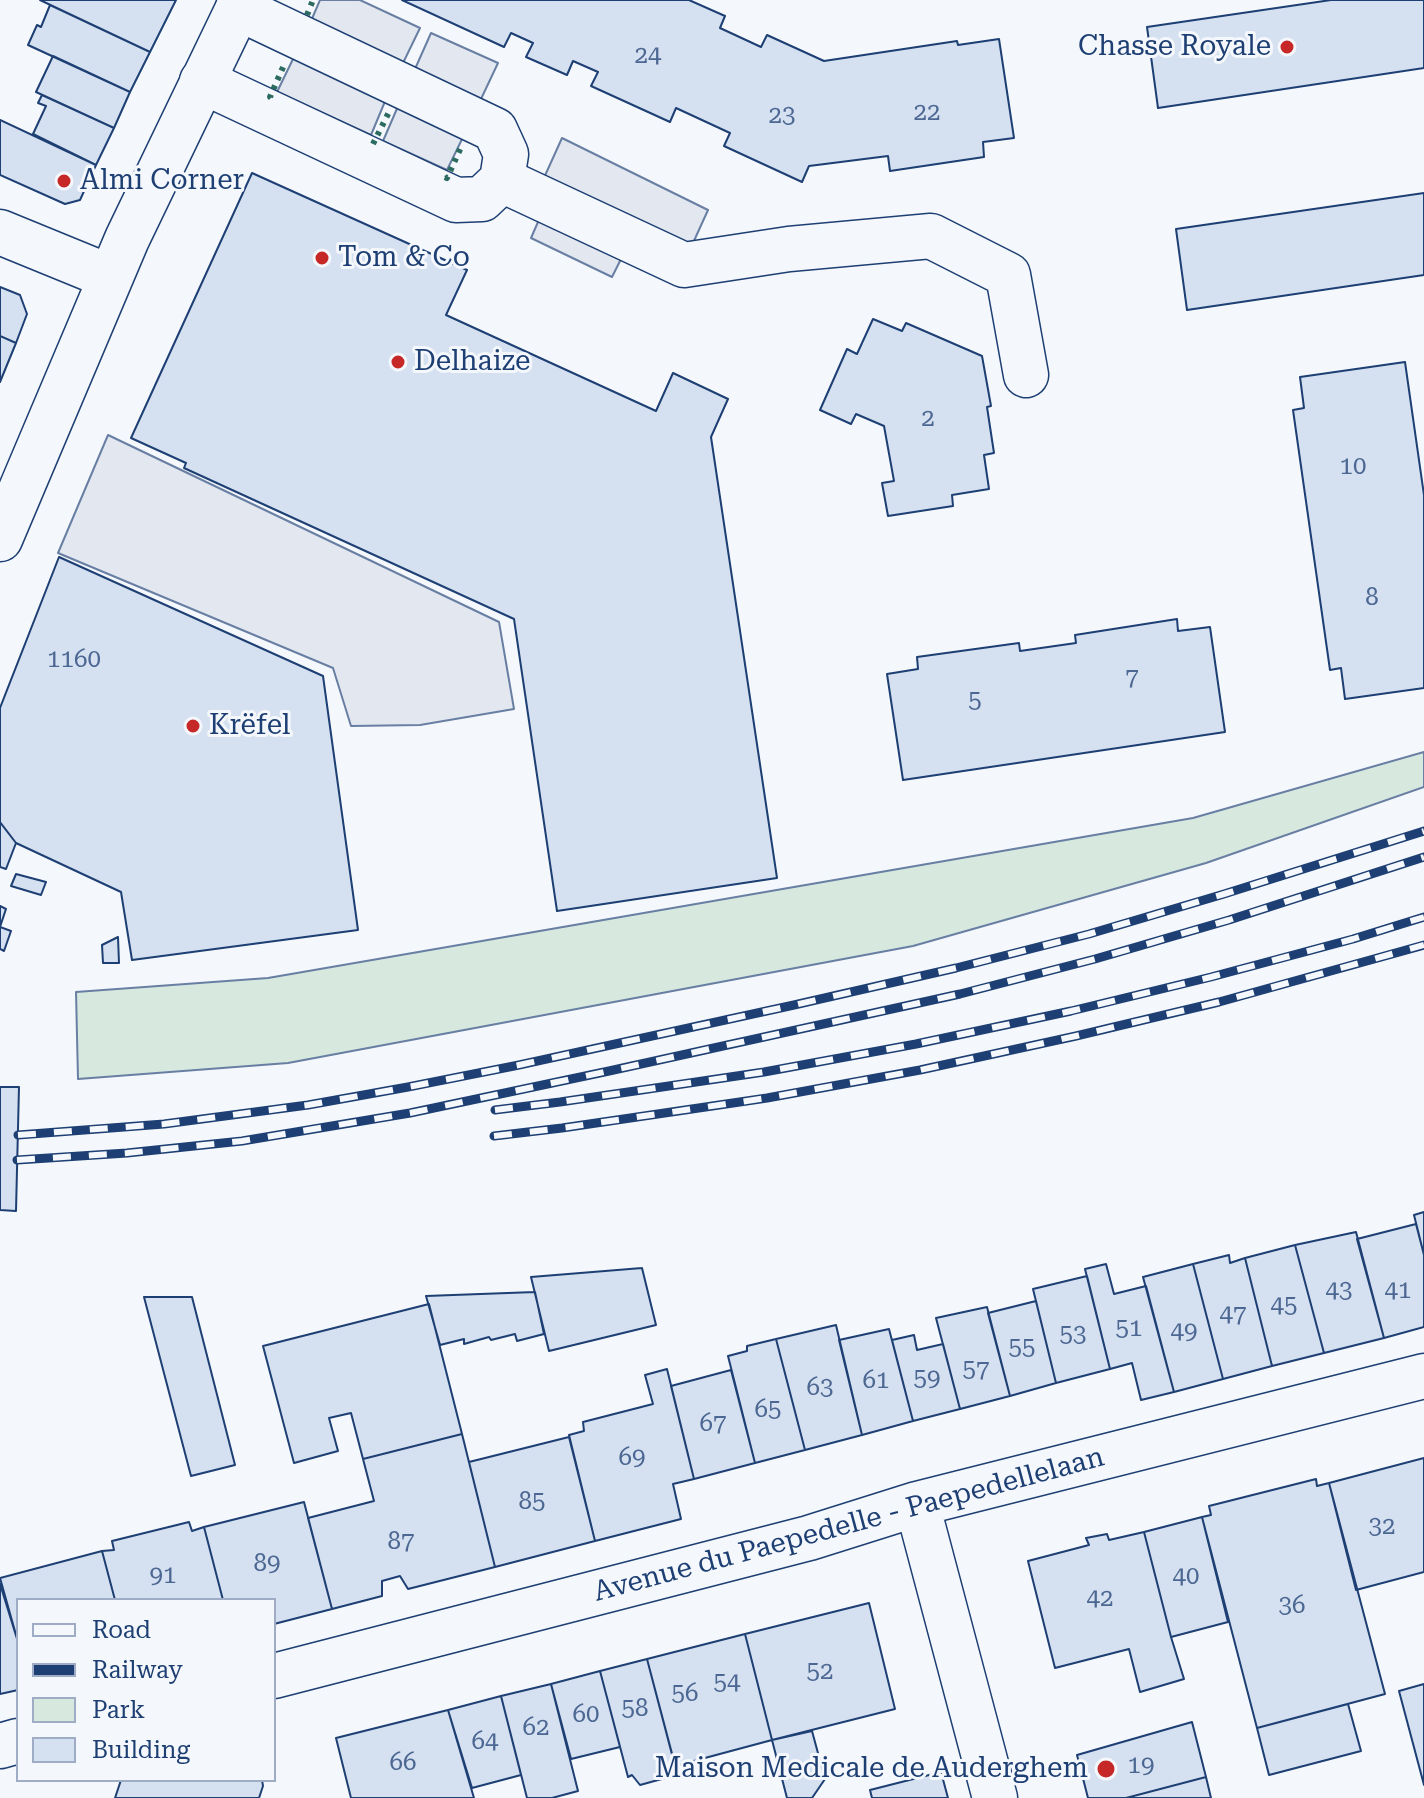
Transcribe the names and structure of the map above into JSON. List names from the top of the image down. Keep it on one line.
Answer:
{"streets":{"street":["Avenue du Paepedelle - Paepedellelaan"]},"places":["Chasse Royale","Almi Corner","Tom & Co","Delhaize","Krëfel","Maison Medicale de Auderghem"],"house_numbers":["24","22","23","2","10","8","1160","7","5","43","41","45","47","51","49","53","55","57","59","61","63","65","67","69","85","32","87","89","91","40","42","36","52","54","56","58","60","62","64","66","19"],"legend":["Road","Railway","Park","Building"]}
